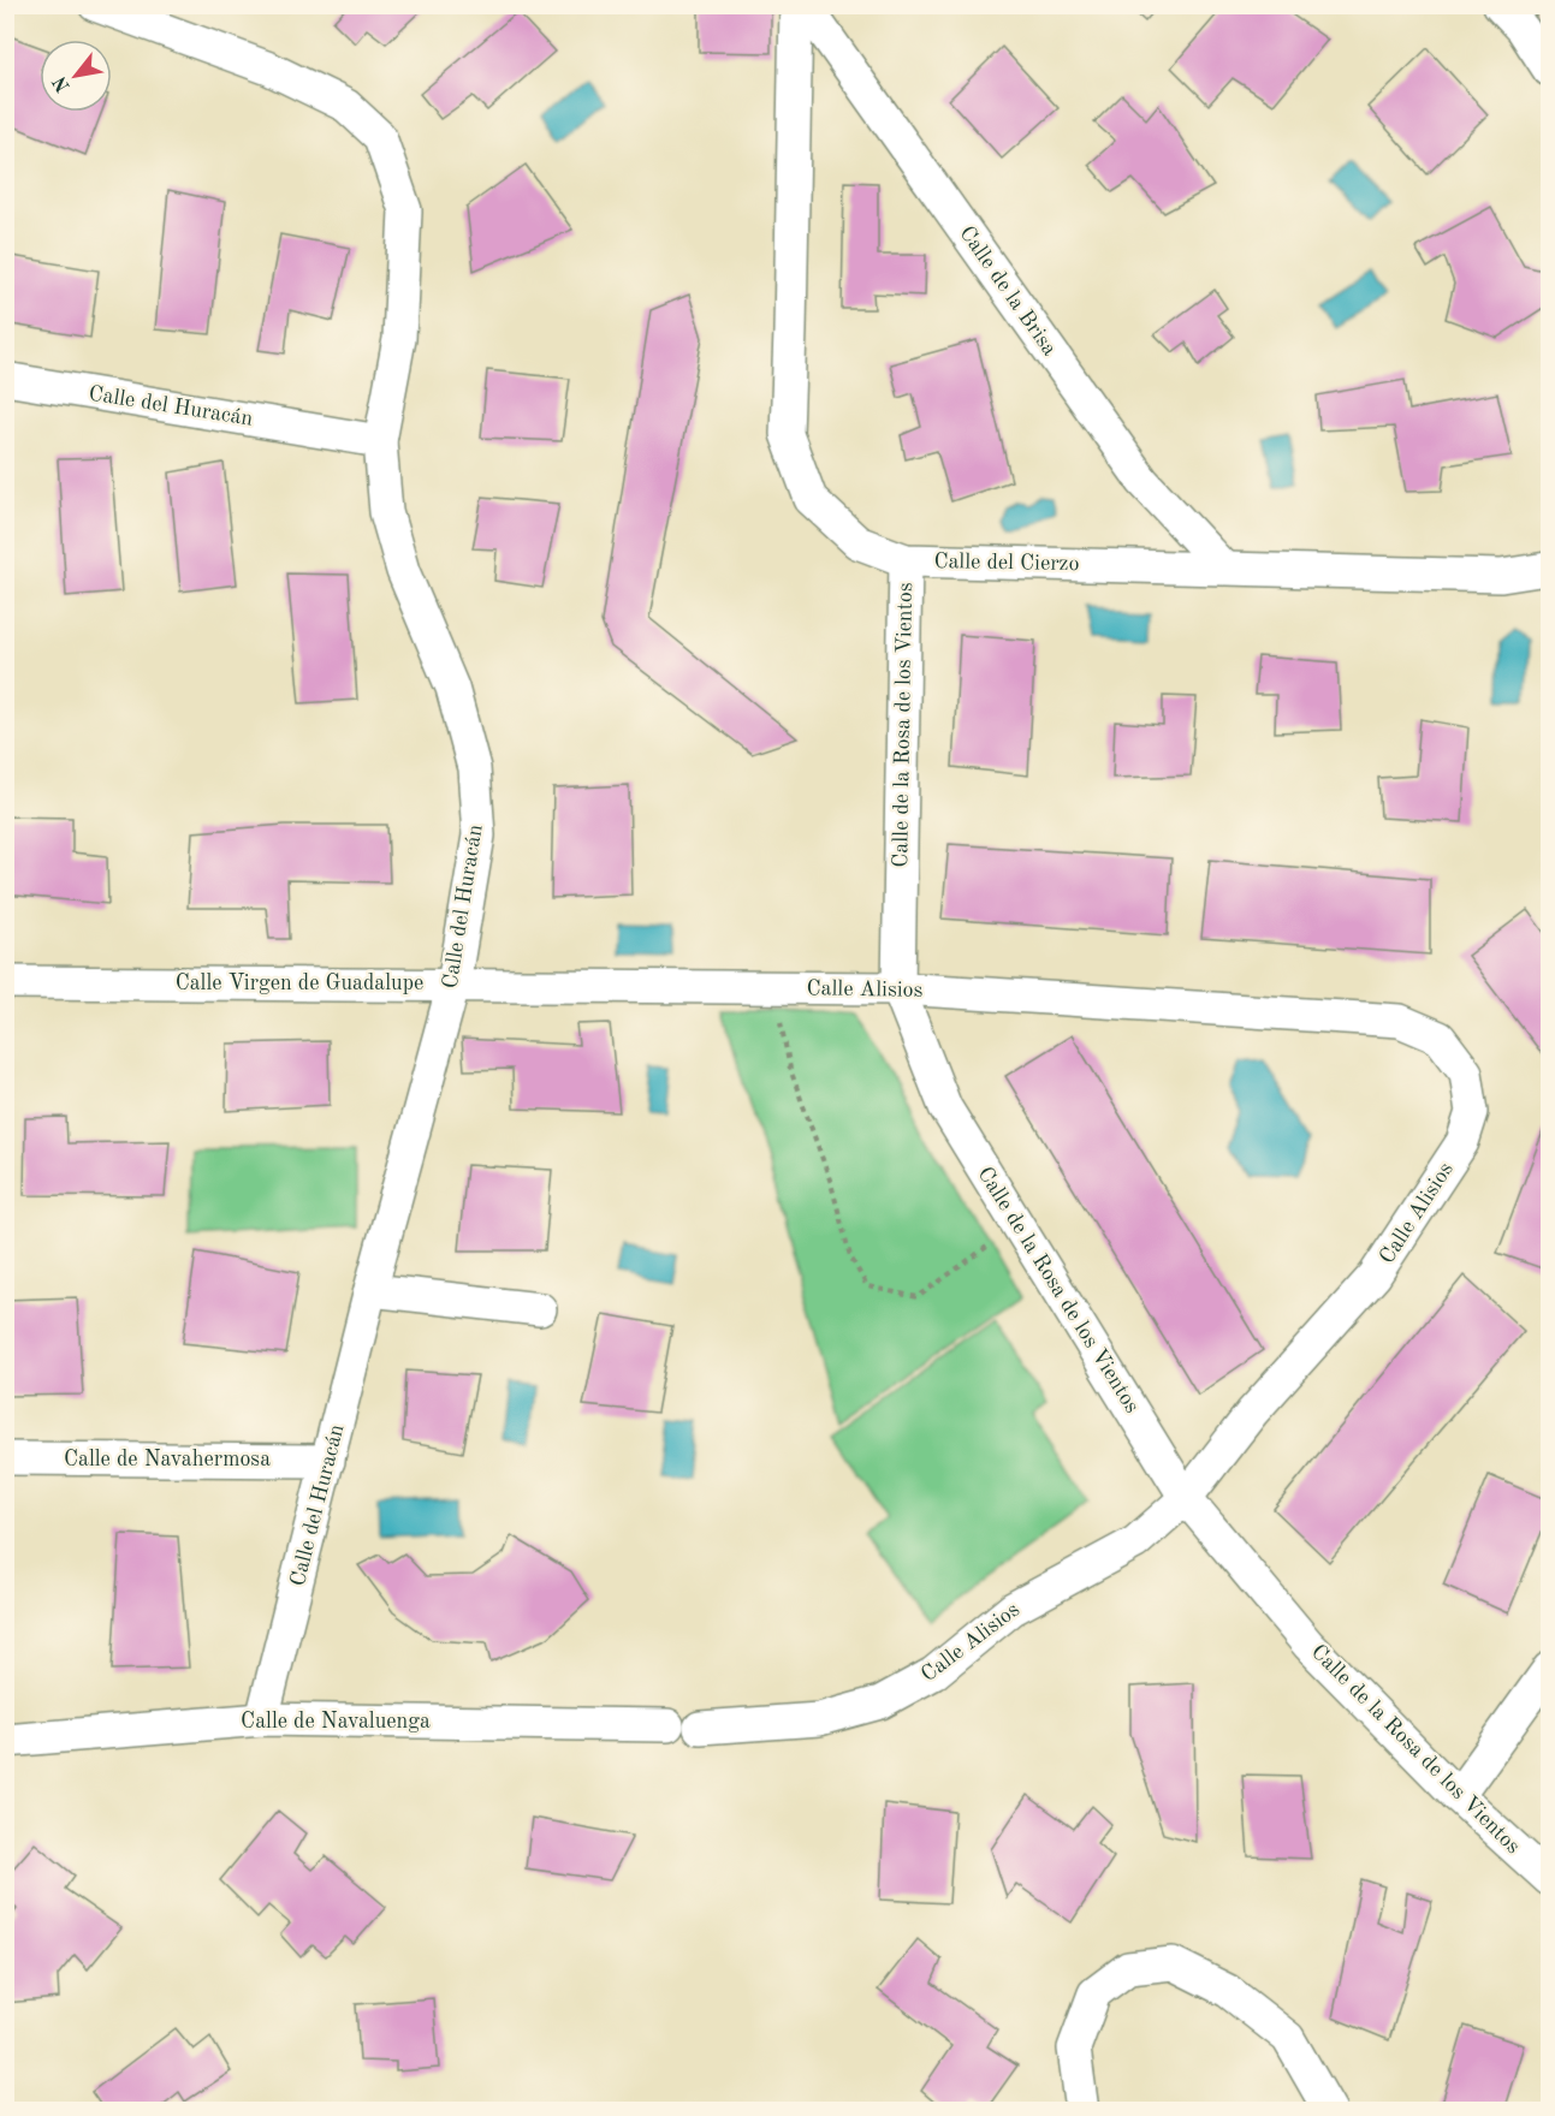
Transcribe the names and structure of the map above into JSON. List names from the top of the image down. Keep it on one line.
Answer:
{"streets":{"street":["Calle de la Brisa","Calle del Huracán","Calle del Cierzo","Calle de la Rosa de los Vientos","Calle Virgen de Guadalupe","Calle Alisios","Calle de Navahermosa","Calle de Navaluenga"]},"crossings":[["Calle de la Brisa","Calle del Cierzo"],["Calle del Huracán","Calle Virgen de Guadalupe"],["Calle del Huracán","Calle de Navahermosa"],["Calle del Huracán","Calle de Navaluenga"],["Calle del Cierzo","Calle de la Rosa de los Vientos"],["Calle de la Rosa de los Vientos","Calle Alisios"],["Calle Virgen de Guadalupe","Calle Alisios"]],"north":"bottom left"}
